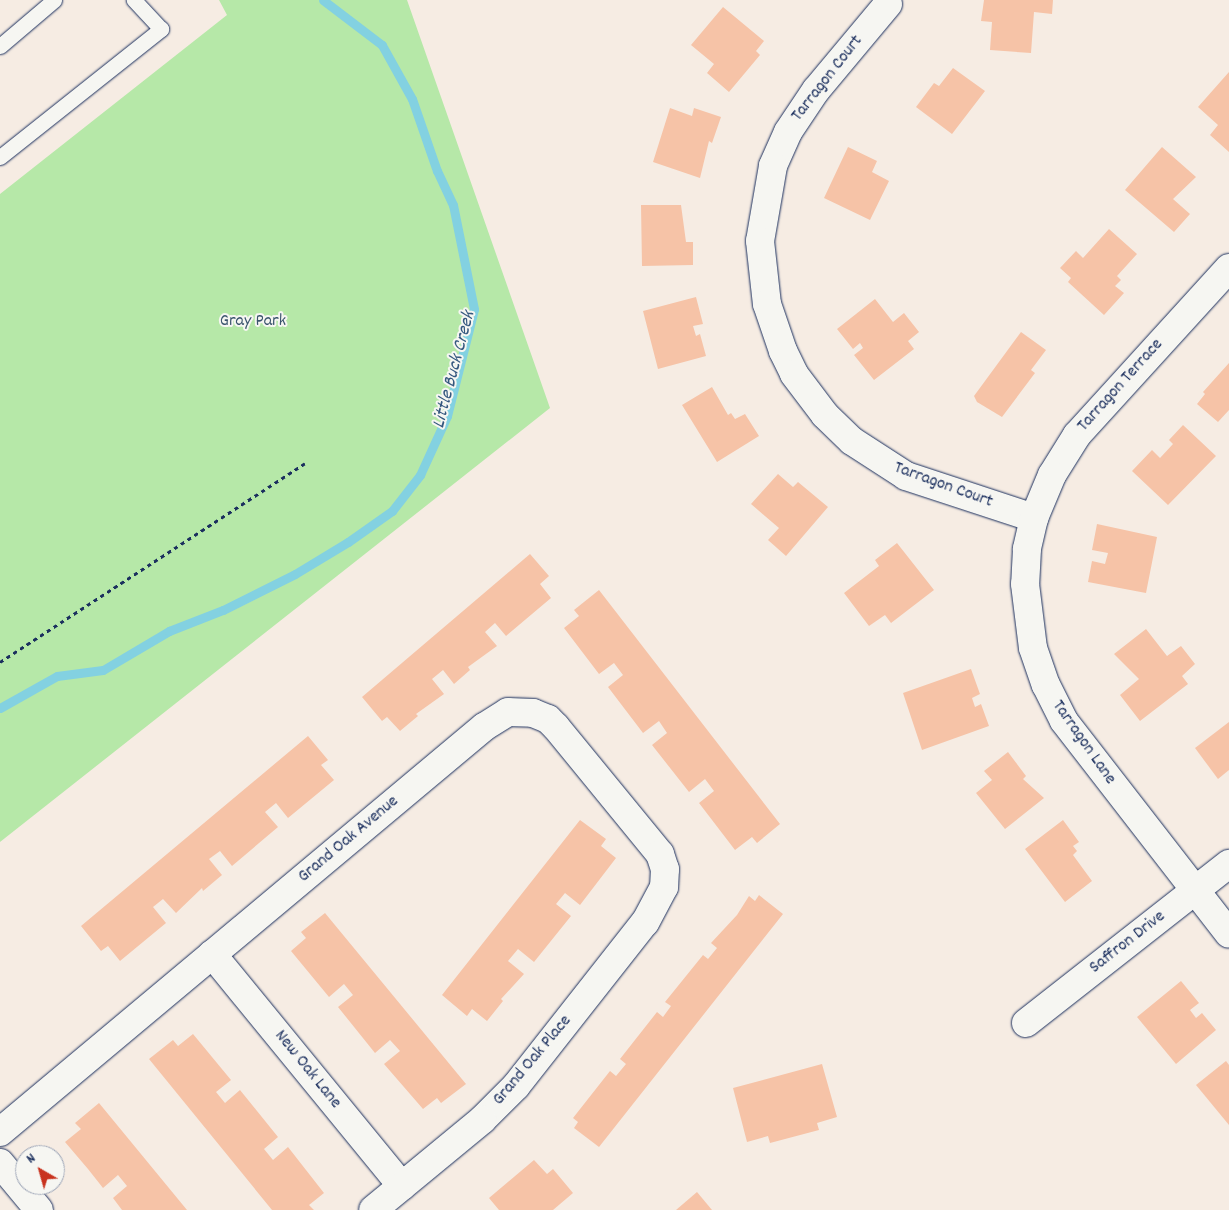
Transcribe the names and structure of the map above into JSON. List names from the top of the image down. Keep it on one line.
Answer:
{"streets":{"street":["Tarragon Court","Tarragon Terrace","Tarragon Lane","Grand Oak Avenue","Saffron Drive","Grand Oak Place","New Oak Lane"]},"crossings":[["Tarragon Court","Tarragon Terrace"],["Tarragon Court","Tarragon Lane"],["Tarragon Terrace","Tarragon Lane"],["Tarragon Lane","Saffron Drive"],["Grand Oak Avenue","Grand Oak Place"],["Grand Oak Avenue","New Oak Lane"],["Grand Oak Place","New Oak Lane"]],"water":["Little Buck Creek"],"parks":["Gray Park"],"north":"top left"}
